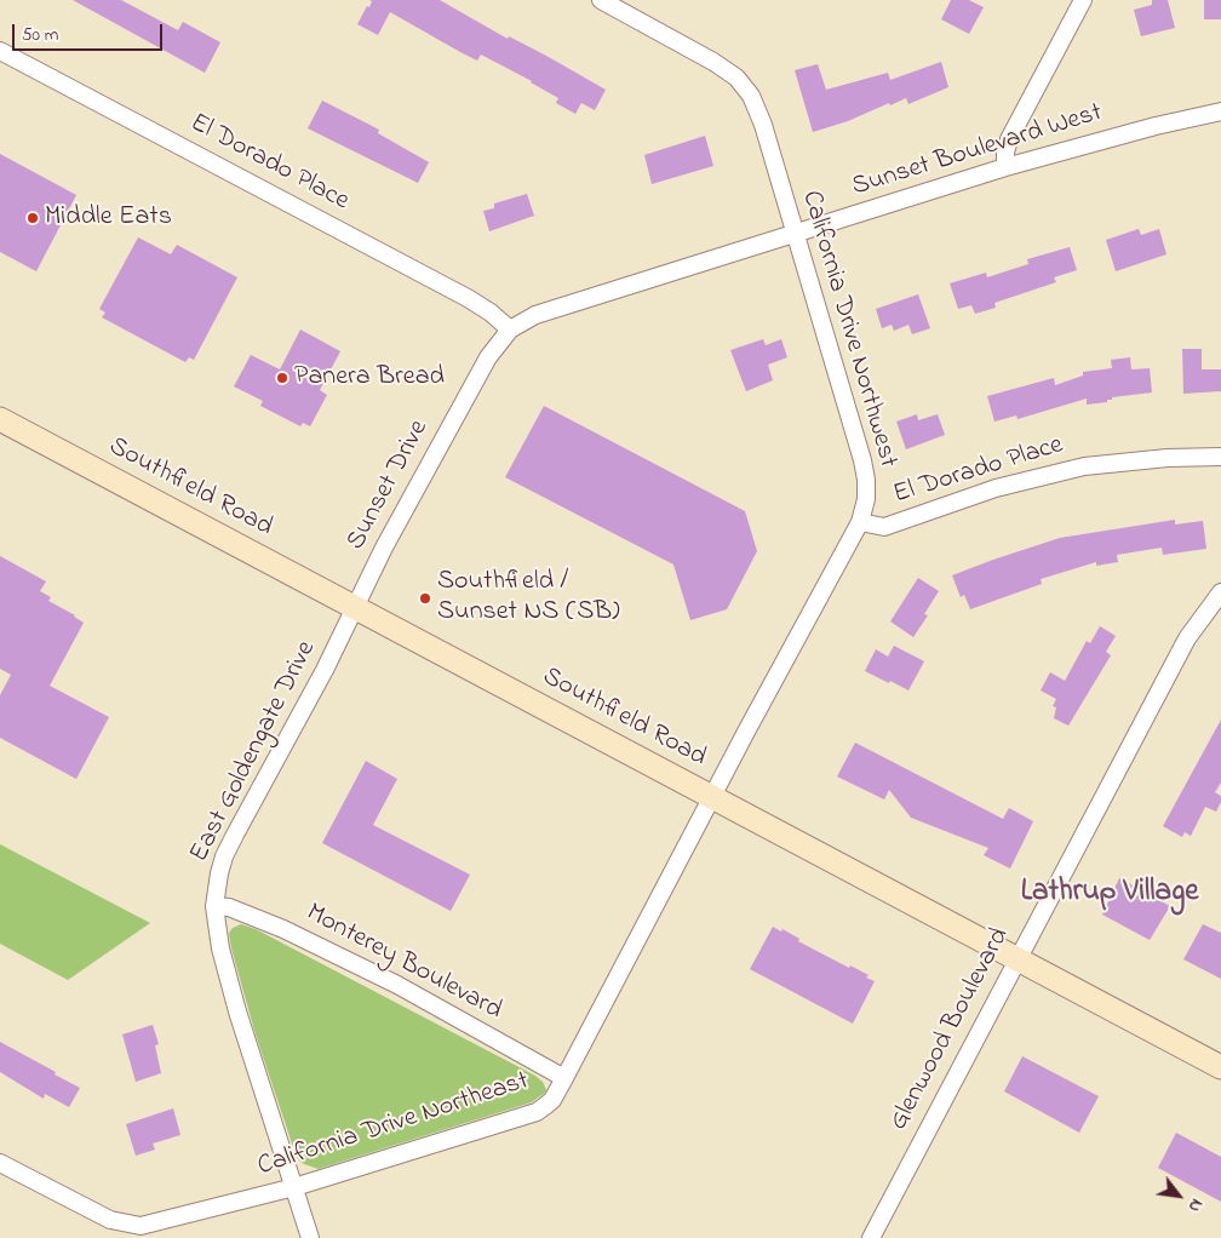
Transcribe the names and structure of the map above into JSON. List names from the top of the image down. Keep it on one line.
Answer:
{"streets":{"main road":["Southfield Road"],"street":["Sunset Boulevard West","El Dorado Place","California Drive Northwest","Sunset Drive","East Goldengate Drive","Monterey Boulevard","Glenwood Boulevard","California Drive Northeast"]},"crossings":[["Sunset Boulevard West","El Dorado Place"],["Sunset Boulevard West","California Drive Northwest"],["Sunset Boulevard West","Sunset Drive"],["El Dorado Place","California Drive Northwest"],["El Dorado Place","Sunset Drive"],["California Drive Northwest","Southfield Road"],["California Drive Northwest","California Drive Northeast"],["Sunset Drive","Southfield Road"],["Sunset Drive","East Goldengate Drive"],["Southfield Road","East Goldengate Drive"],["Southfield Road","Glenwood Boulevard"],["Southfield Road","California Drive Northeast"],["East Goldengate Drive","Monterey Boulevard"],["East Goldengate Drive","California Drive Northeast"],["Monterey Boulevard","California Drive Northeast"]],"districts":["Lathrup Village"],"places":["Middle Eats","Panera Bread","Southfield / Sunset NS (SB)"],"scale_bar":"50 m","north":"bottom right"}
